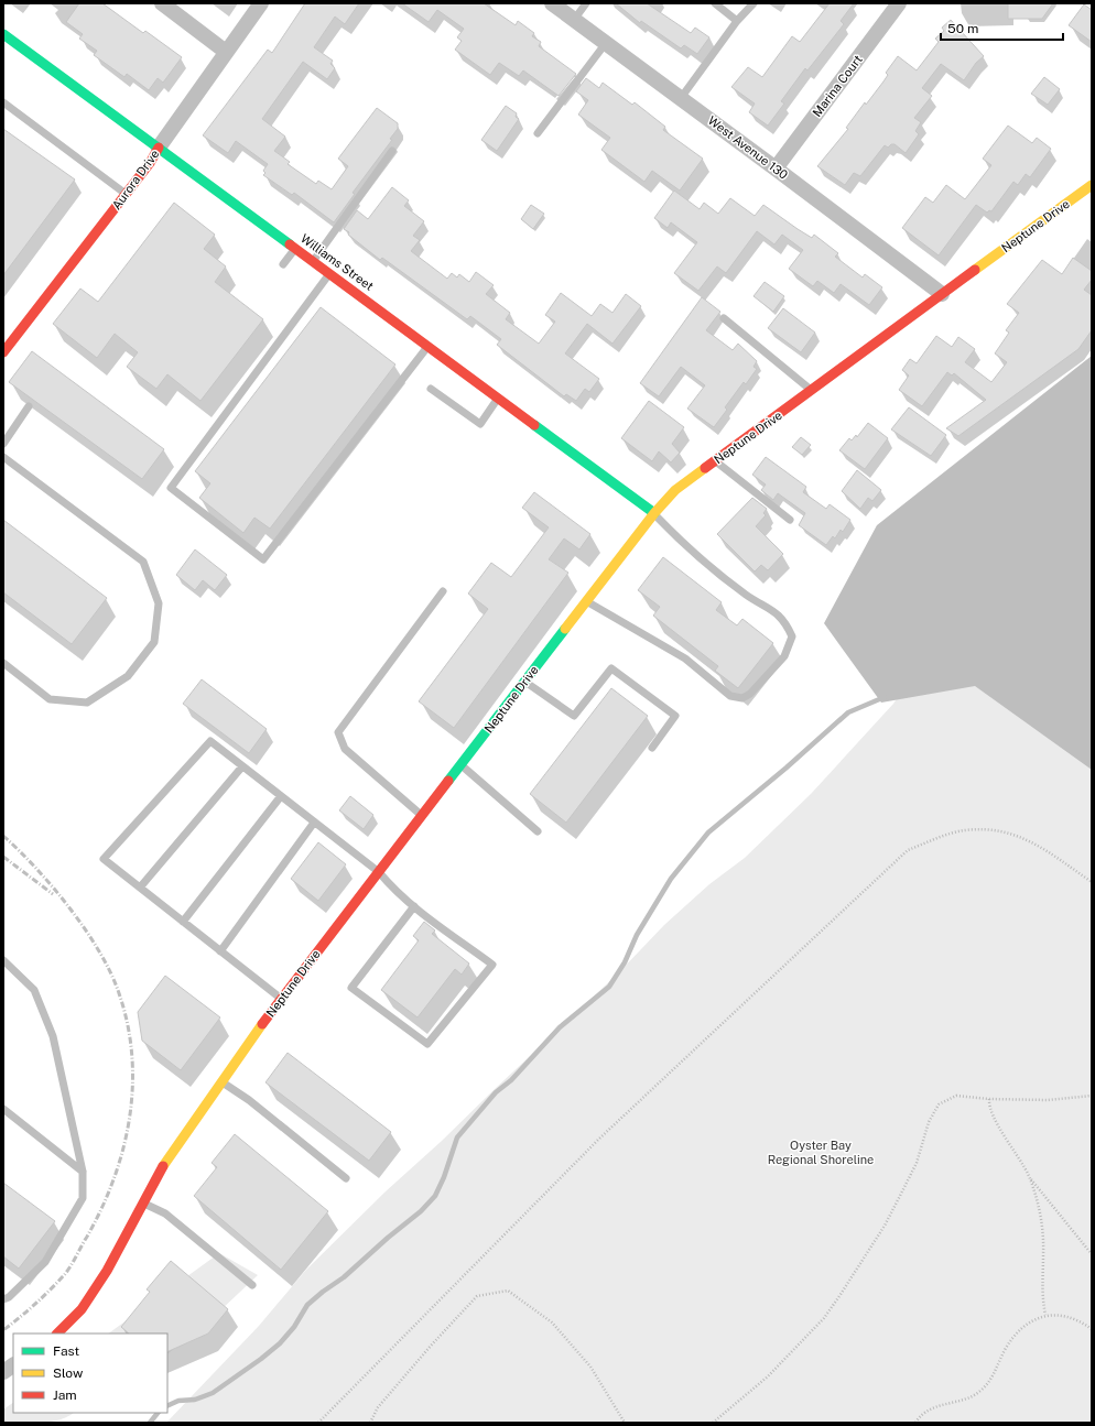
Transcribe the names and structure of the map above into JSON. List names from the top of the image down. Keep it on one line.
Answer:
{"streets":{"street":["Marina Court","West Avenue 130","Aurora Drive","Neptune Drive","Williams Street"]},"crossings":[["Marina Court","West Avenue 130"],["West Avenue 130","Neptune Drive"],["Aurora Drive","Williams Street"],["Neptune Drive","Williams Street"]],"parks":["Oyster Bay Regional Shoreline"],"legend":["Fast","Slow","Jam"],"scale_bar":"50 m"}
